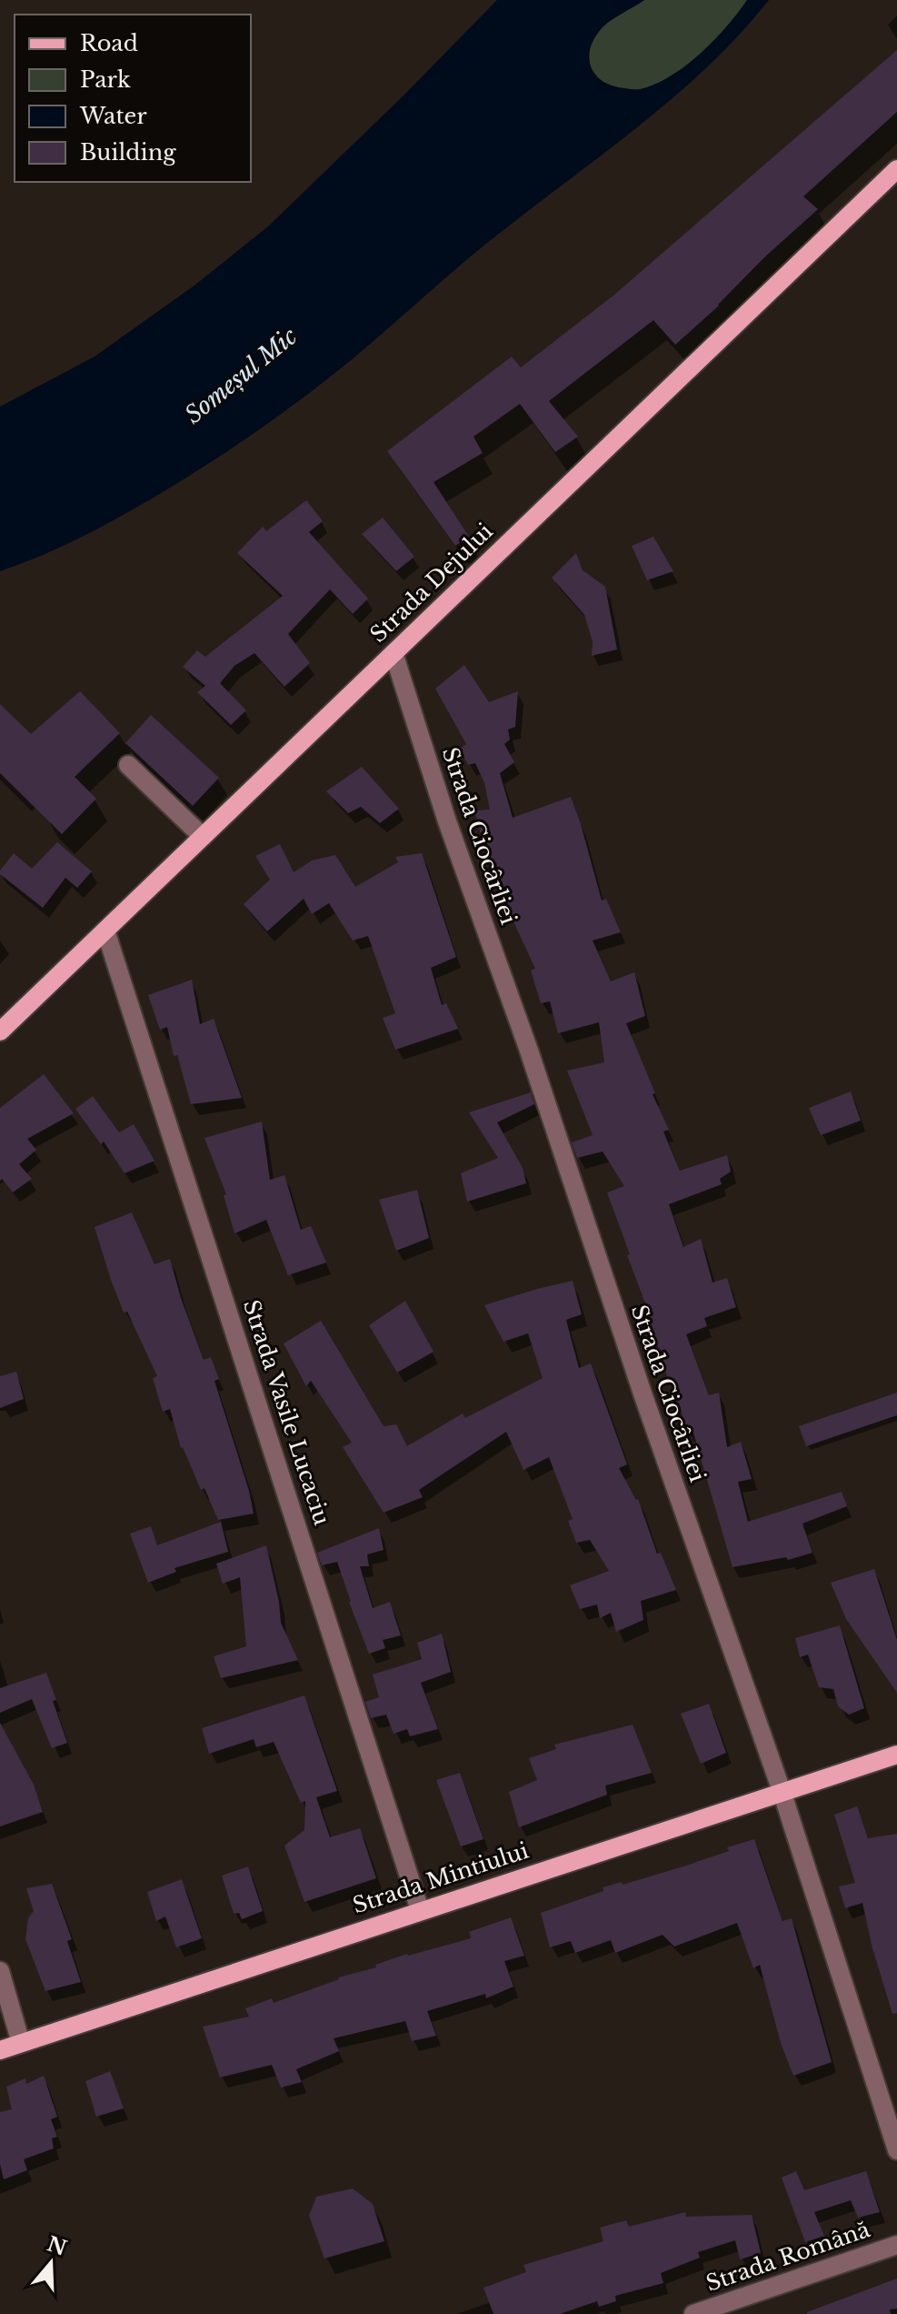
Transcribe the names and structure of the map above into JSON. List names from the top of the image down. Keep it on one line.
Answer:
{"streets":{"main road":["Strada Dejului","Strada Mintiului"],"street":["Strada Ciocârliei","Strada Vasile Lucaciu","Strada Română"]},"crossings":[["Strada Dejului","Strada Ciocârliei"],["Strada Dejului","Strada Vasile Lucaciu"],["Strada Ciocârliei","Strada Mintiului"],["Strada Vasile Lucaciu","Strada Mintiului"]],"water":["Someșul Mic"],"legend":["Road","Park","Water","Building"],"north":"top"}
